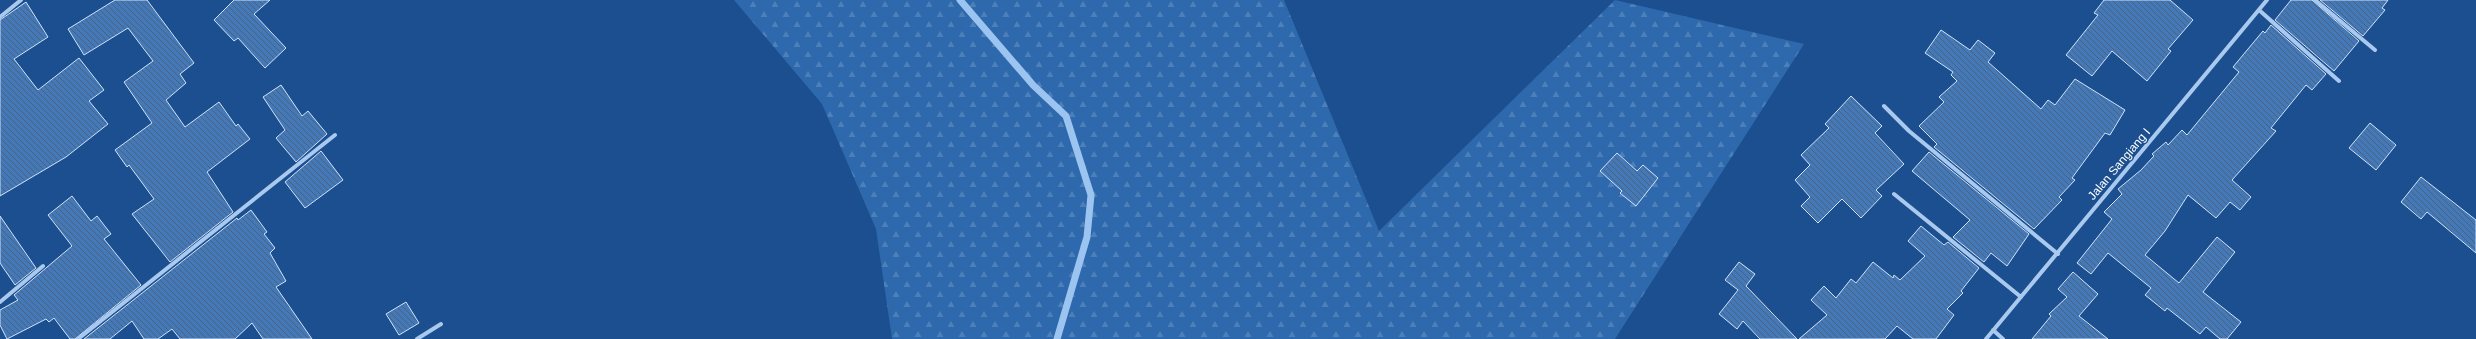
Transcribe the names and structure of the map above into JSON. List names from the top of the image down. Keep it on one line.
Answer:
{"streets":{"street":["Jalan Sangiang I"]}}
